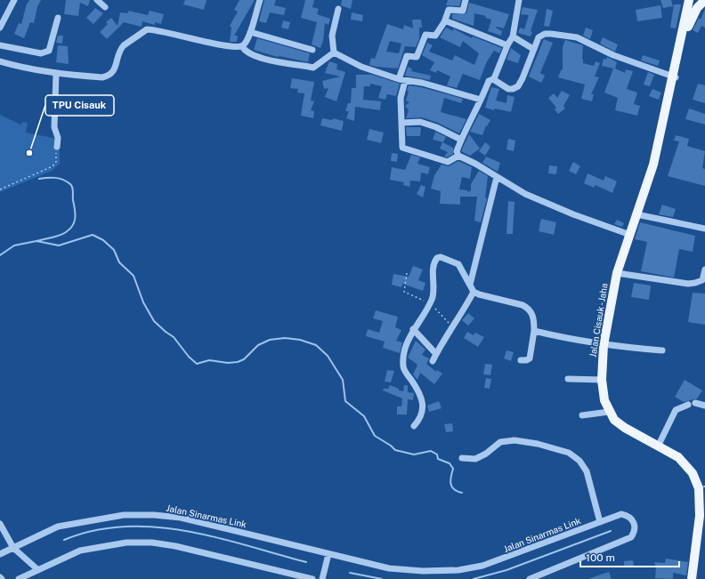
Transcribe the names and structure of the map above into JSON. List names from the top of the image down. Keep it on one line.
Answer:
{"streets":{"main road":["Jalan Cisauk - Jaha"],"street":["Jalan Sinarmas Link"]},"places":["TPU Cisauk"],"scale_bar":"100 m"}
